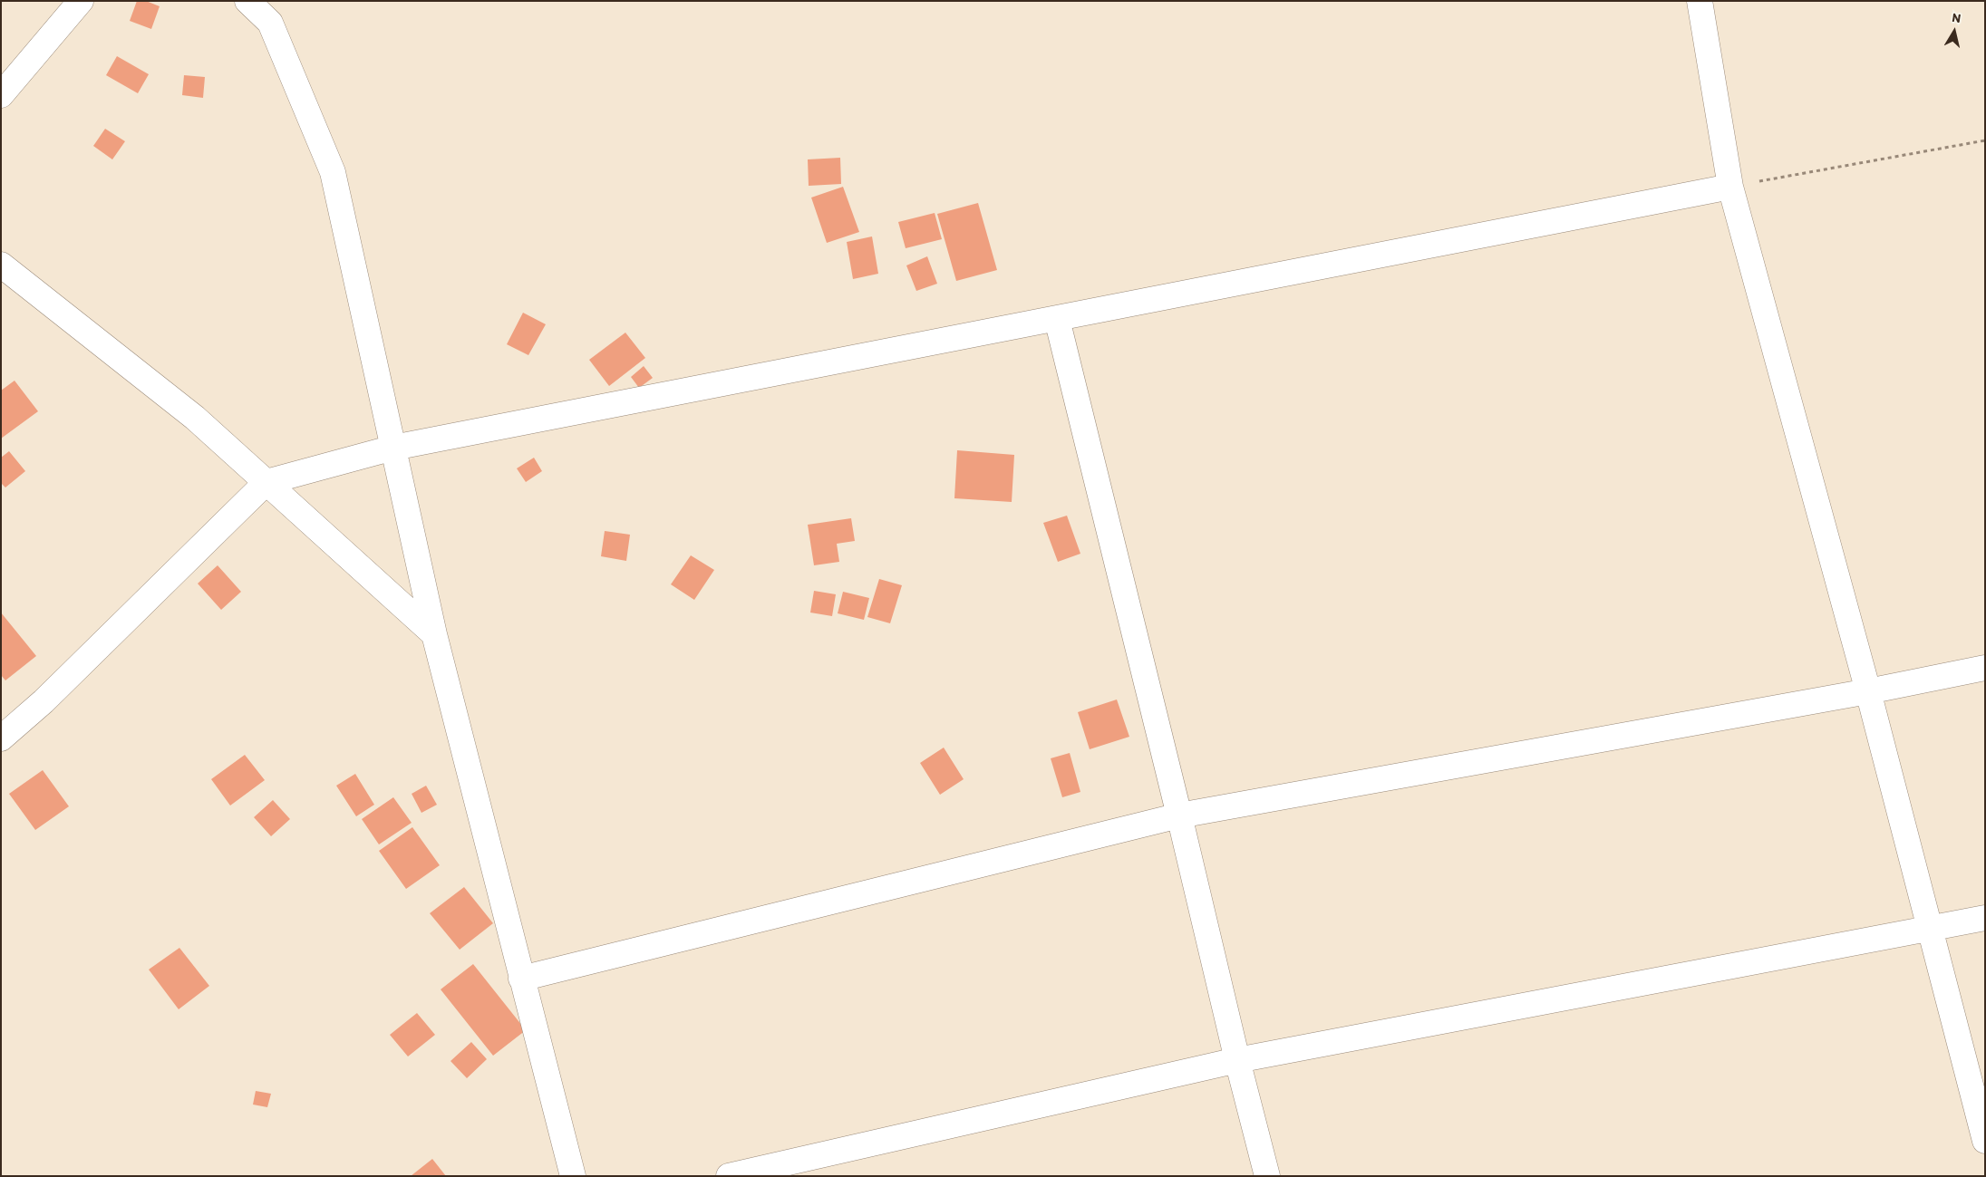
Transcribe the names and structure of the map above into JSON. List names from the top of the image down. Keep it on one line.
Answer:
{"north":"top"}
